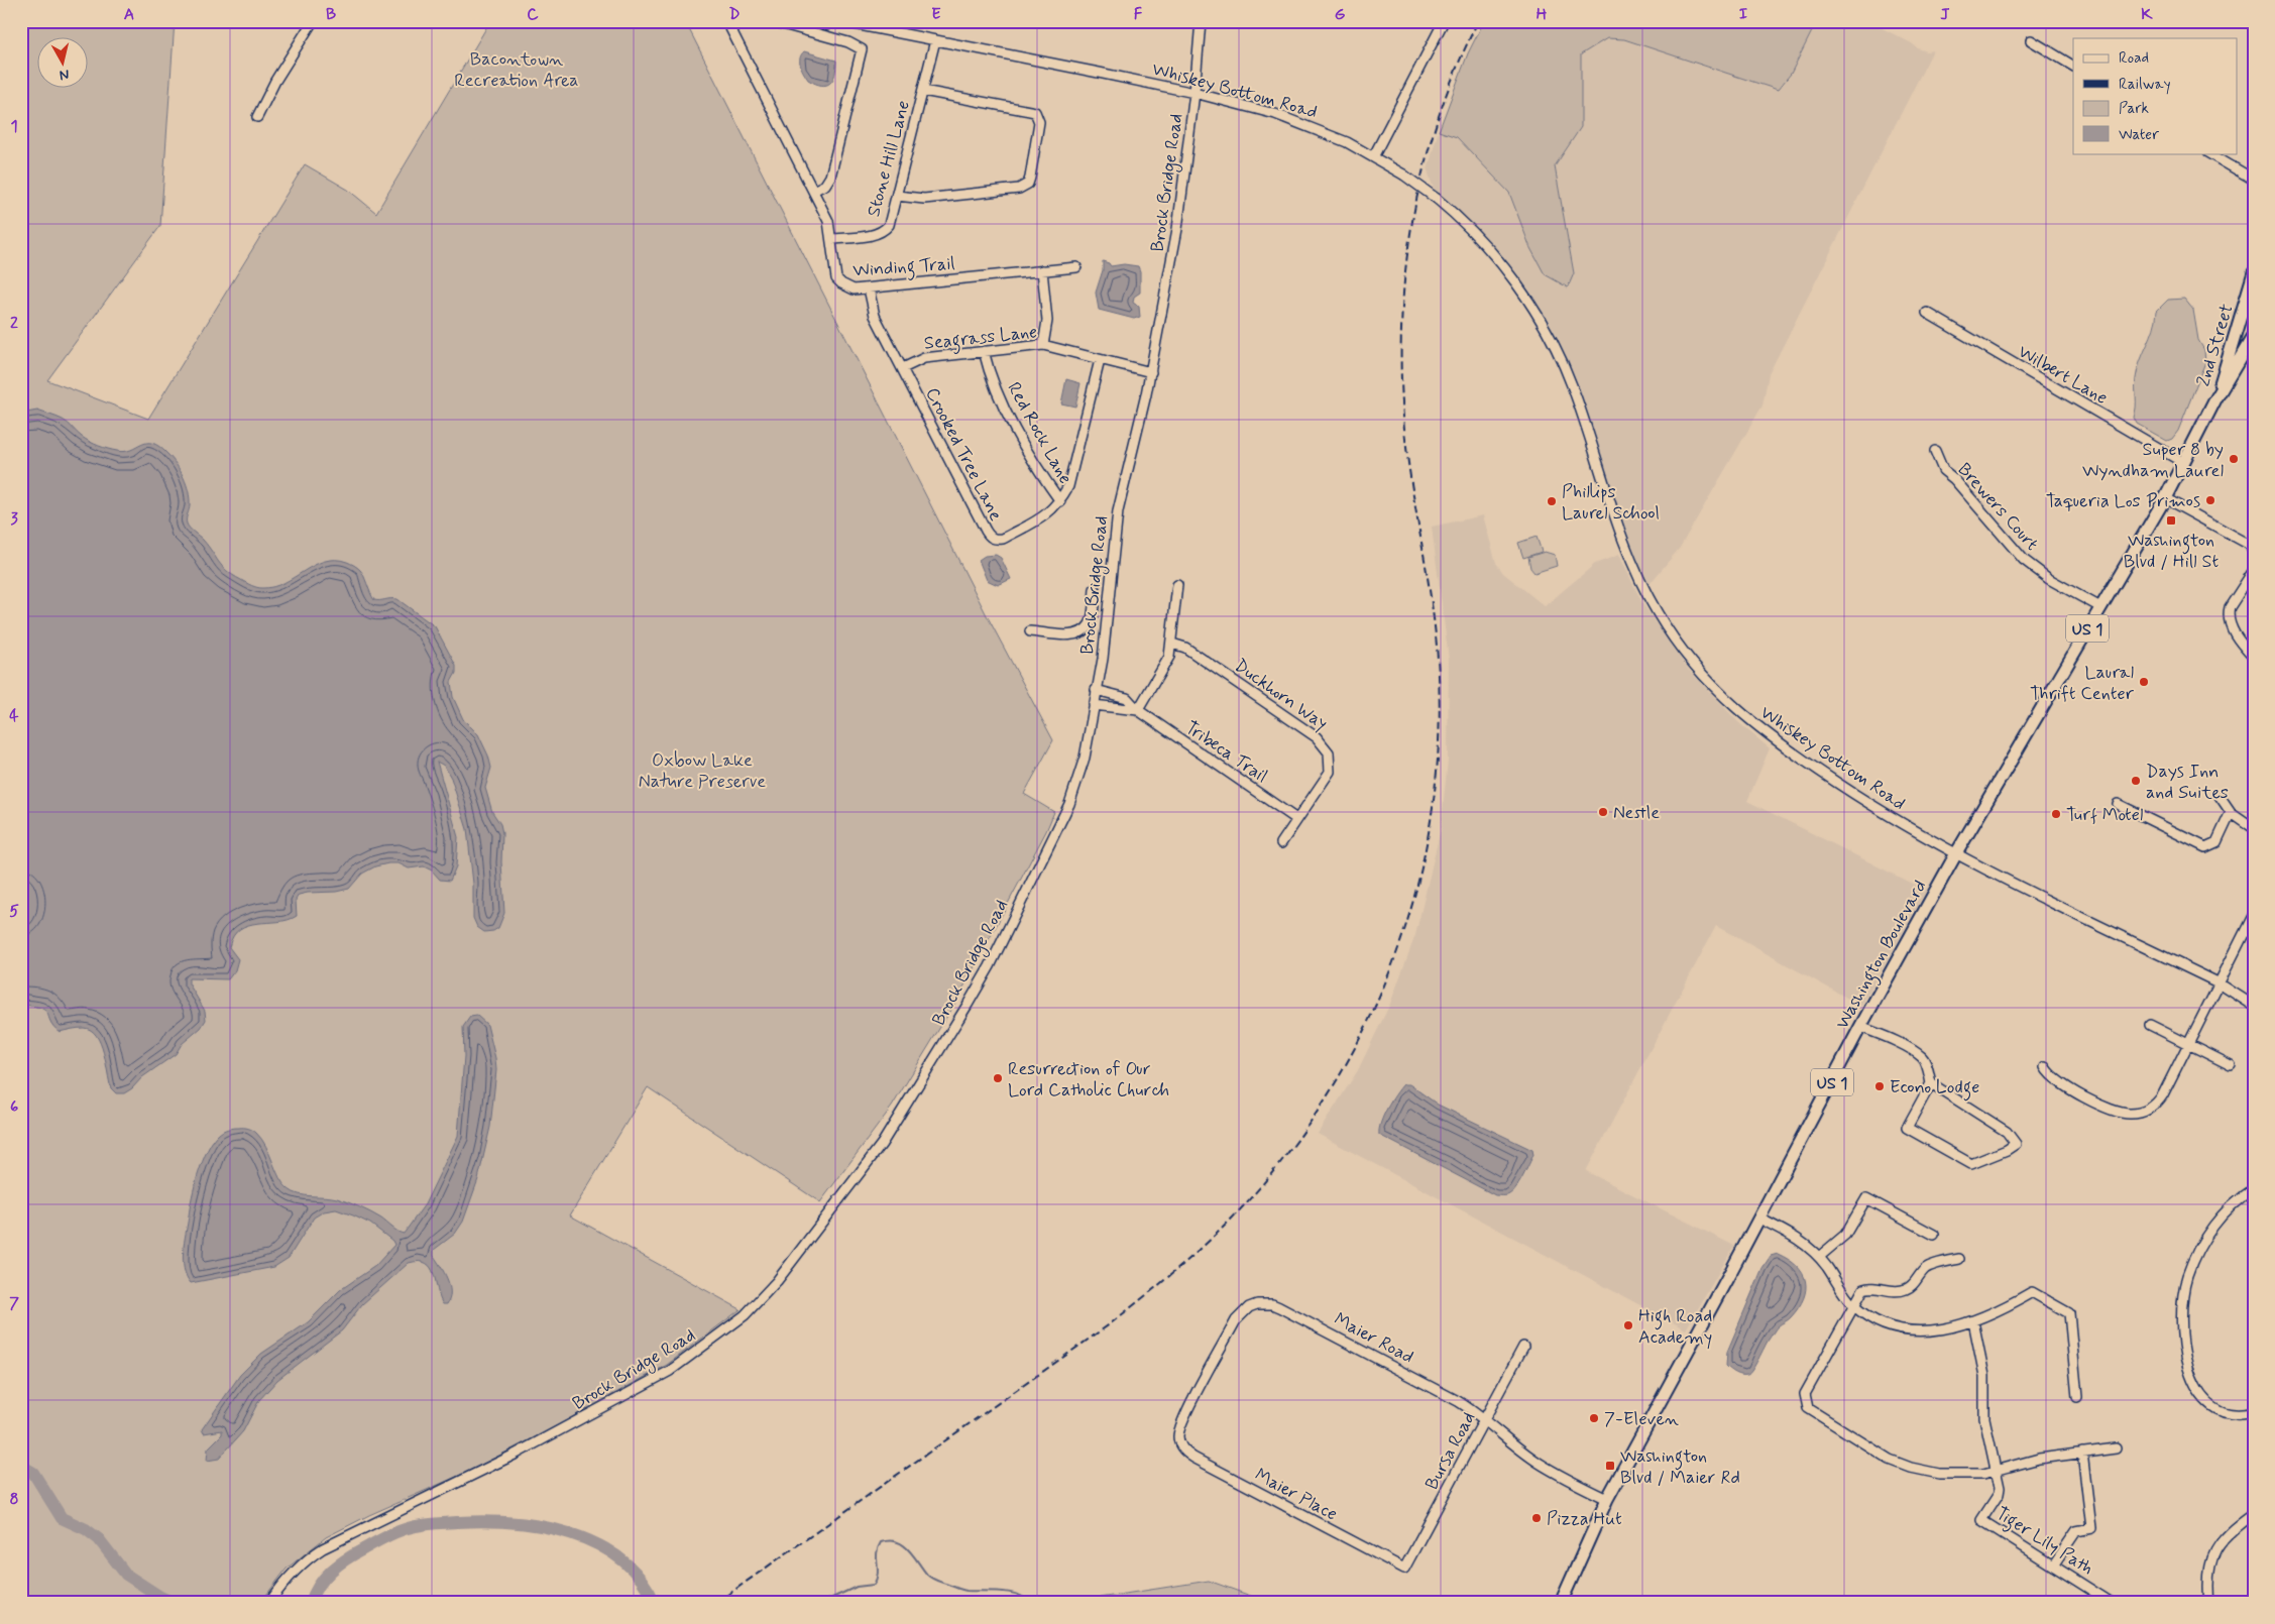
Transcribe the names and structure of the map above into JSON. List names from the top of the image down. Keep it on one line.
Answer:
{"streets":{"main road":["2nd Street","US 1","Washington Boulevard"],"street":["Whiskey Bottom Road","Stone Hill Lane","Brock Bridge Road","Winding Trail","Seagrass Lane","Wilbert Lane","Red Rock Lane","Crooked Tree Lane","Brewers Court","Duckhorn Way","Tribeca Trail","Maier Road","Bursa Road","Maier Place","Tiger Lily Path"]},"crossings":[["Whiskey Bottom Road","Stone Hill Lane"],["Whiskey Bottom Road","Brock Bridge Road"],["Whiskey Bottom Road","Washington Boulevard"],["Stone Hill Lane","Winding Trail"],["Brock Bridge Road","Seagrass Lane"],["Brock Bridge Road","Tribeca Trail"],["Seagrass Lane","Red Rock Lane"],["Seagrass Lane","Crooked Tree Lane"],["2nd Street","Washington Boulevard"],["Wilbert Lane","Washington Boulevard"],["Red Rock Lane","Crooked Tree Lane"],["Brewers Court","Washington Boulevard"],["Duckhorn Way","Tribeca Trail"],["Washington Boulevard","Maier Road"],["Maier Road","Bursa Road"],["Maier Road","Maier Place"],["Bursa Road","Maier Place"]],"parks":["Bacontown Recreation Area","Oxbow Lake Nature Preserve"],"places":{"other":["Super 8 by Wyndham Laurel","Taqueria Los Primos","Phillips Laurel School","Laural Thrift Center","Days Inn and Suites","Nestle","Turf Motel","Resurrection of Our Lord Catholic Church","Econo Lodge","High Road Academy","7-Eleven","Pizza Hut"],"transit":["Washington Blvd / Hill St","Washington Blvd / Maier Rd"]},"legend":["Road","Railway","Park","Water"],"north":"bottom","grid":{"columns":["A","B","C","D","E","F","G","H","I","J","K"],"rows":["1","2","3","4","5","6","7","8"]}}
